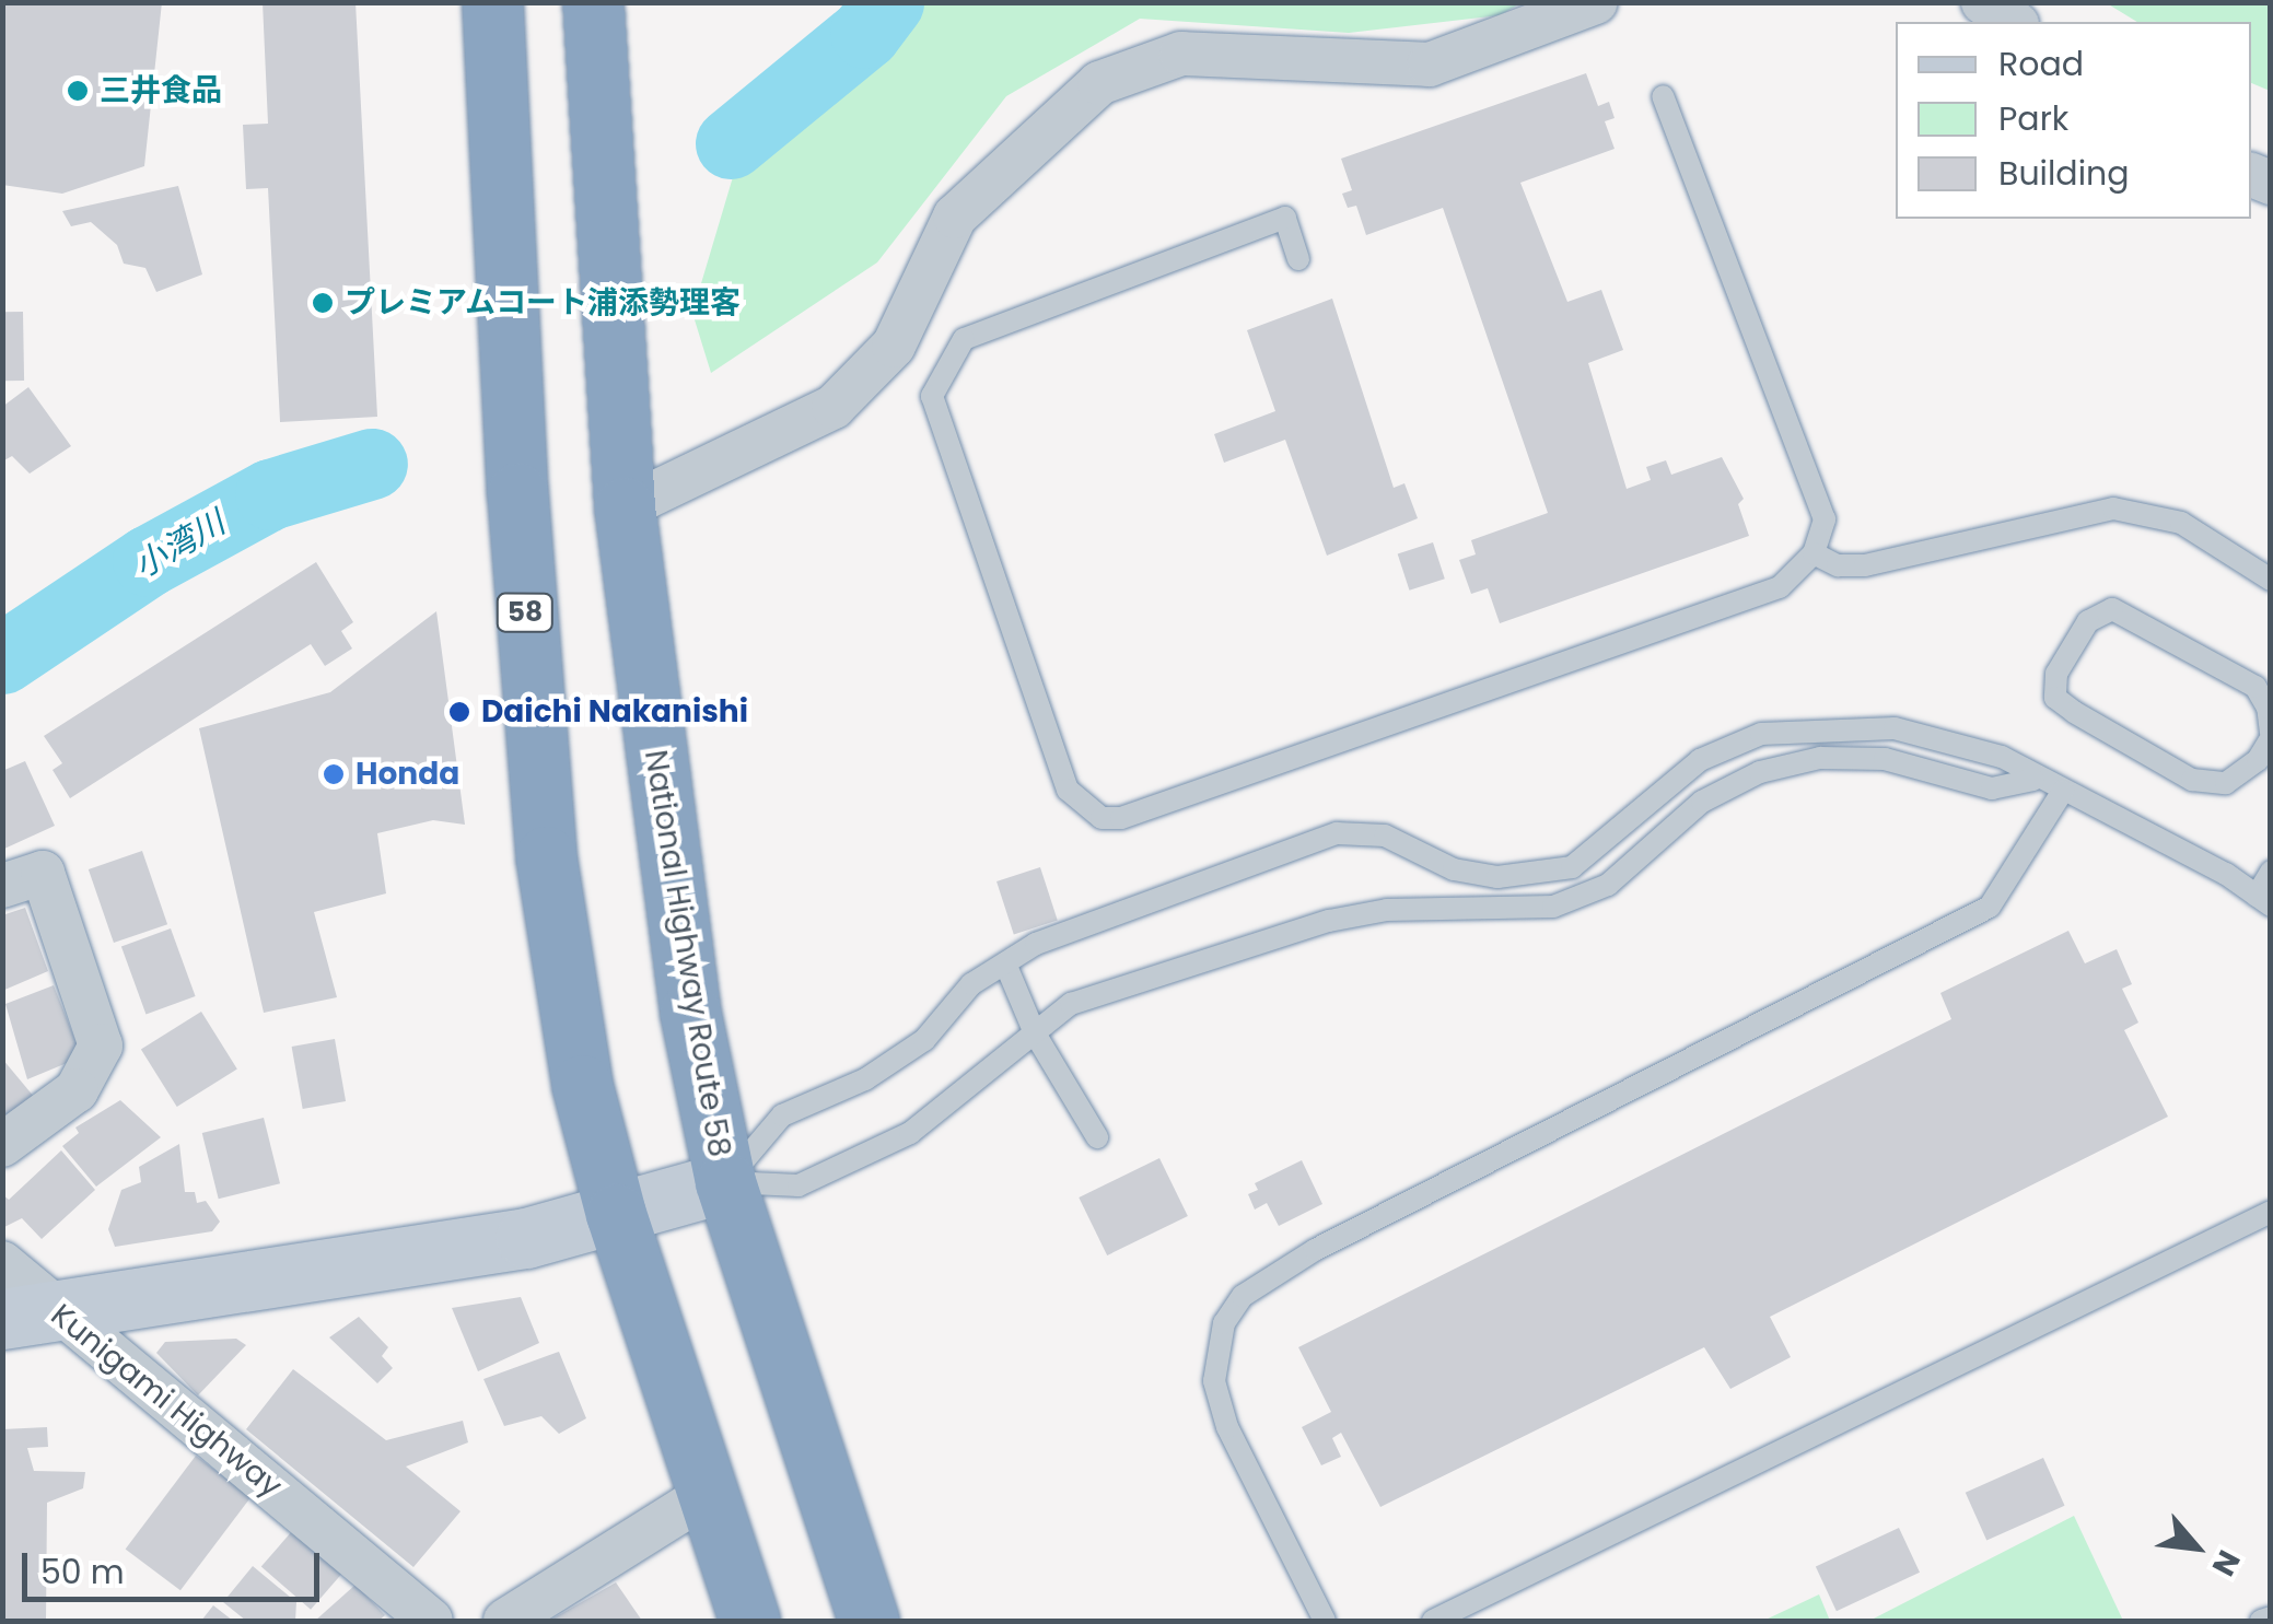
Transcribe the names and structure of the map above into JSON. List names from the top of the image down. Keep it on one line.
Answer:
{"streets":{"highway":["58","National Highway Route 58"],"street":["Kunigami Highway"]},"water":["小湾川"],"places":["三井食品","プレミアムコート浦添勢理客","Daichi Nakanishi","Honda"],"legend":["Road","Park","Building"],"scale_bar":"50 m","north":"bottom right"}
